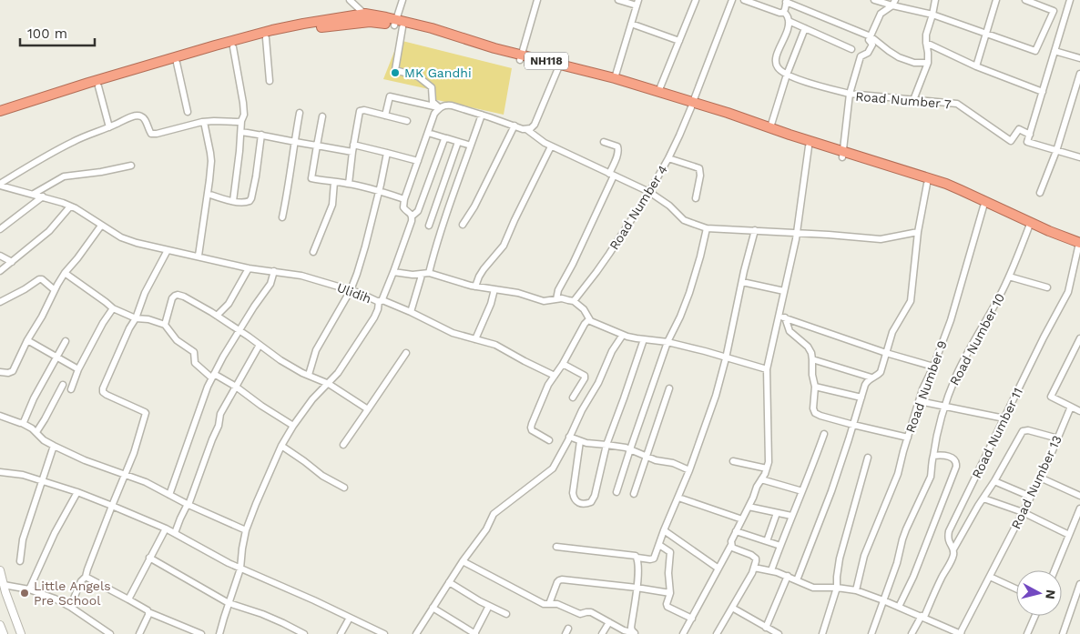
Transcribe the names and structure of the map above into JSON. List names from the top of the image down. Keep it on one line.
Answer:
{"streets":{"highway":["NH118"],"street":["Road Number 7","Road Number 4","Ulidih","Road Number 10","Road Number 9","Road Number 11","Road Number 13"]},"crossings":[["NH118","Road Number 7"],["NH118","Road Number 4"],["NH118","Road Number 10"],["NH118","Road Number 9"],["NH118","Road Number 11"]],"places":["MK Gandhi","Little Angels Pre School"],"scale_bar":"100 m","north":"right"}
